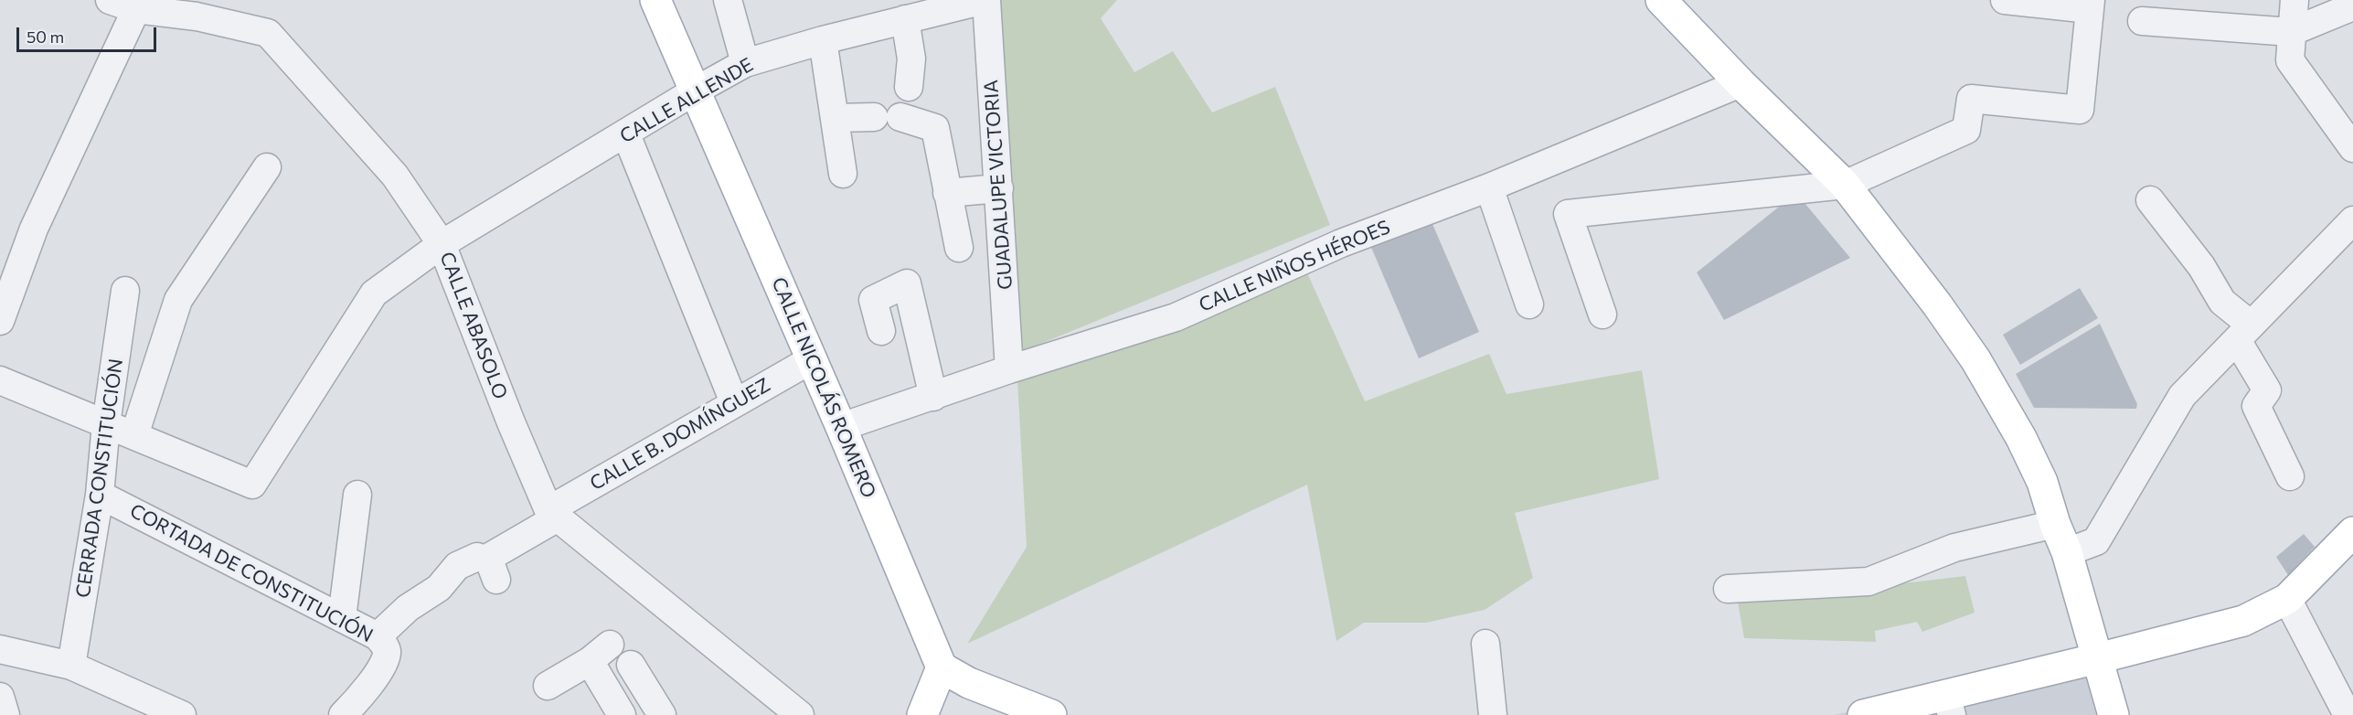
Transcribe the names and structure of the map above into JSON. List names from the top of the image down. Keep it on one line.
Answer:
{"streets":{"main road":["CALLE NICOLÁS ROMERO"],"street":["CALLE ALLENDE","GUADALUPE VICTORIA","CALLE NIÑOS HÉROES","CALLE ABASOLO","CALLE B. DOMÍNGUEZ","CERRADA CONSTITUCIÓN","CORTADA DE CONSTITUCIÓN"]},"crossings":[["CALLE ALLENDE","GUADALUPE VICTORIA"],["CALLE ALLENDE","CALLE ABASOLO"],["CALLE ALLENDE","CALLE NICOLÁS ROMERO"],["GUADALUPE VICTORIA","CALLE NIÑOS HÉROES"],["CALLE NIÑOS HÉROES","CALLE NICOLÁS ROMERO"],["CALLE ABASOLO","CALLE B. DOMÍNGUEZ"],["CALLE NICOLÁS ROMERO","CALLE B. DOMÍNGUEZ"],["CERRADA CONSTITUCIÓN","CORTADA DE CONSTITUCIÓN"]],"scale_bar":"50 m"}
